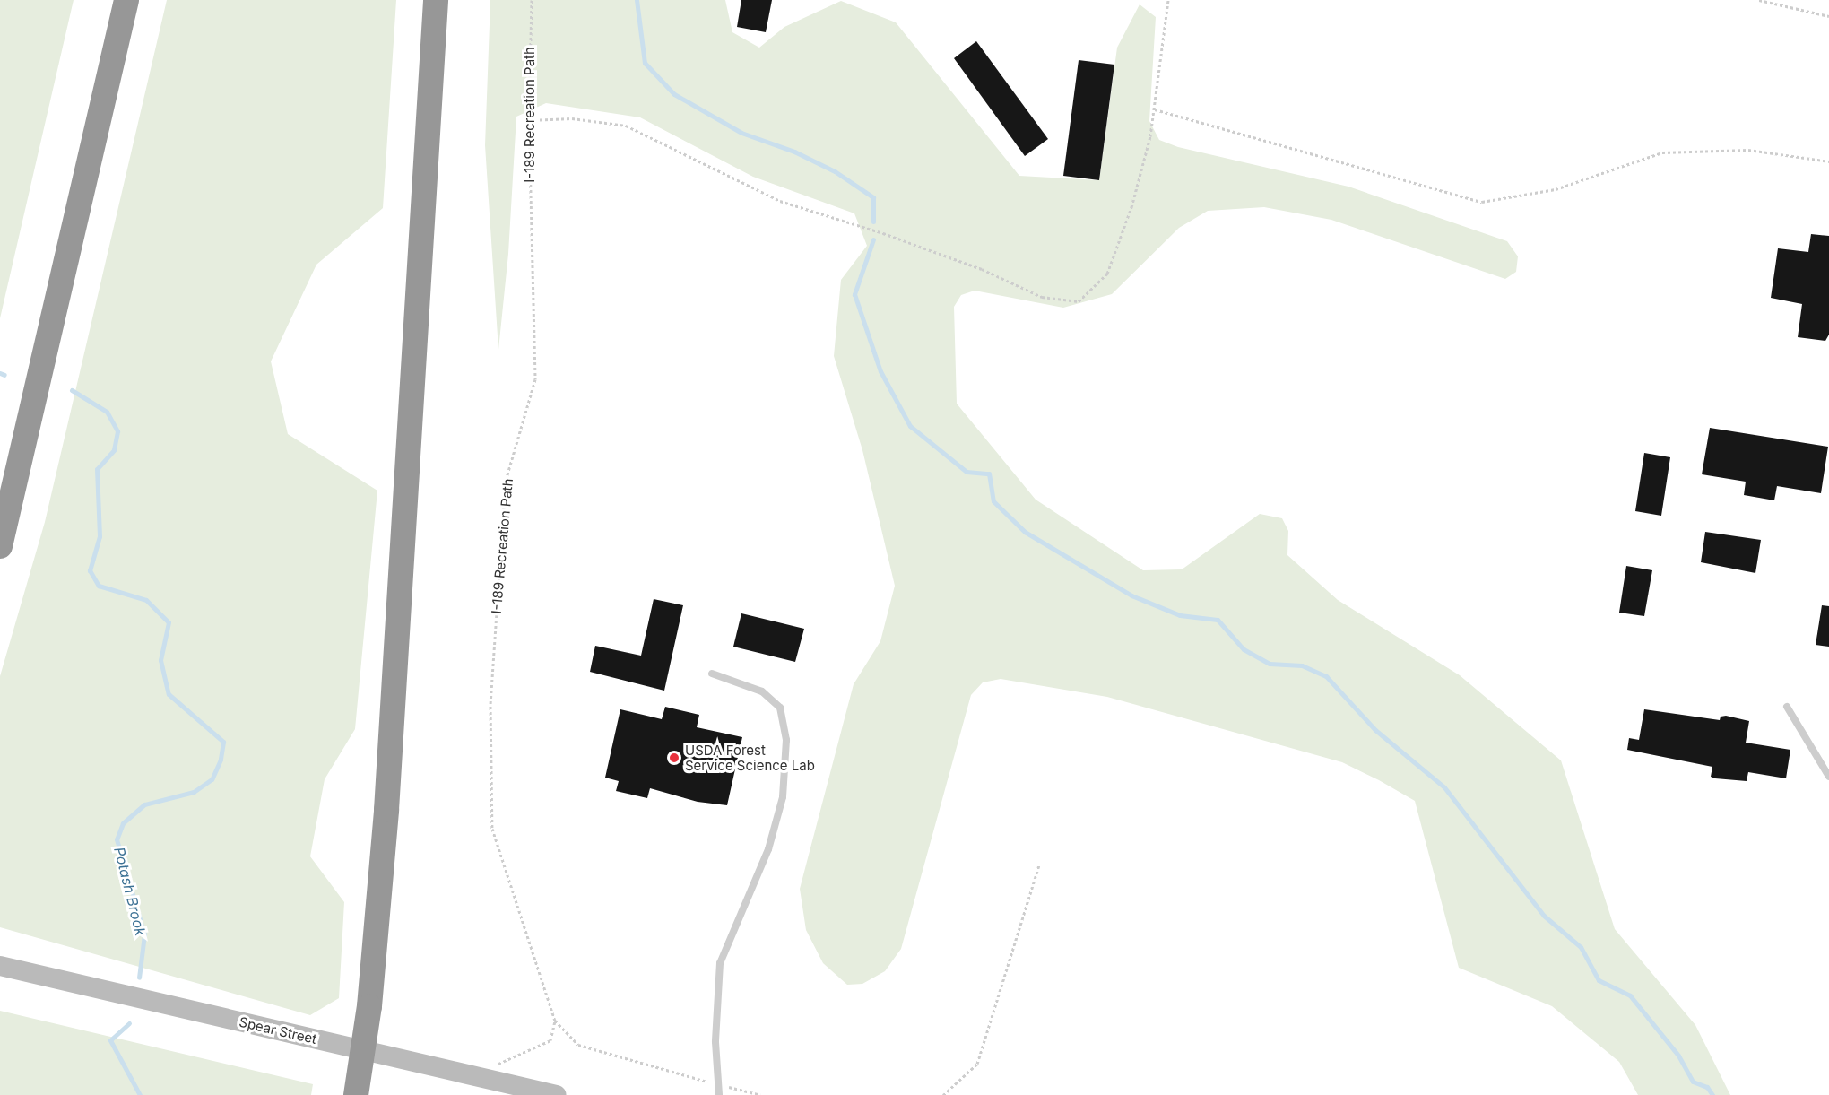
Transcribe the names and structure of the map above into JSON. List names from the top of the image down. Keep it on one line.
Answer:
{"streets":{"main road":["Spear Street"],"path":["I-189 Recreation Path"]},"water":["Potash Brook"],"places":["USDA Forest Service Science Lab"]}
